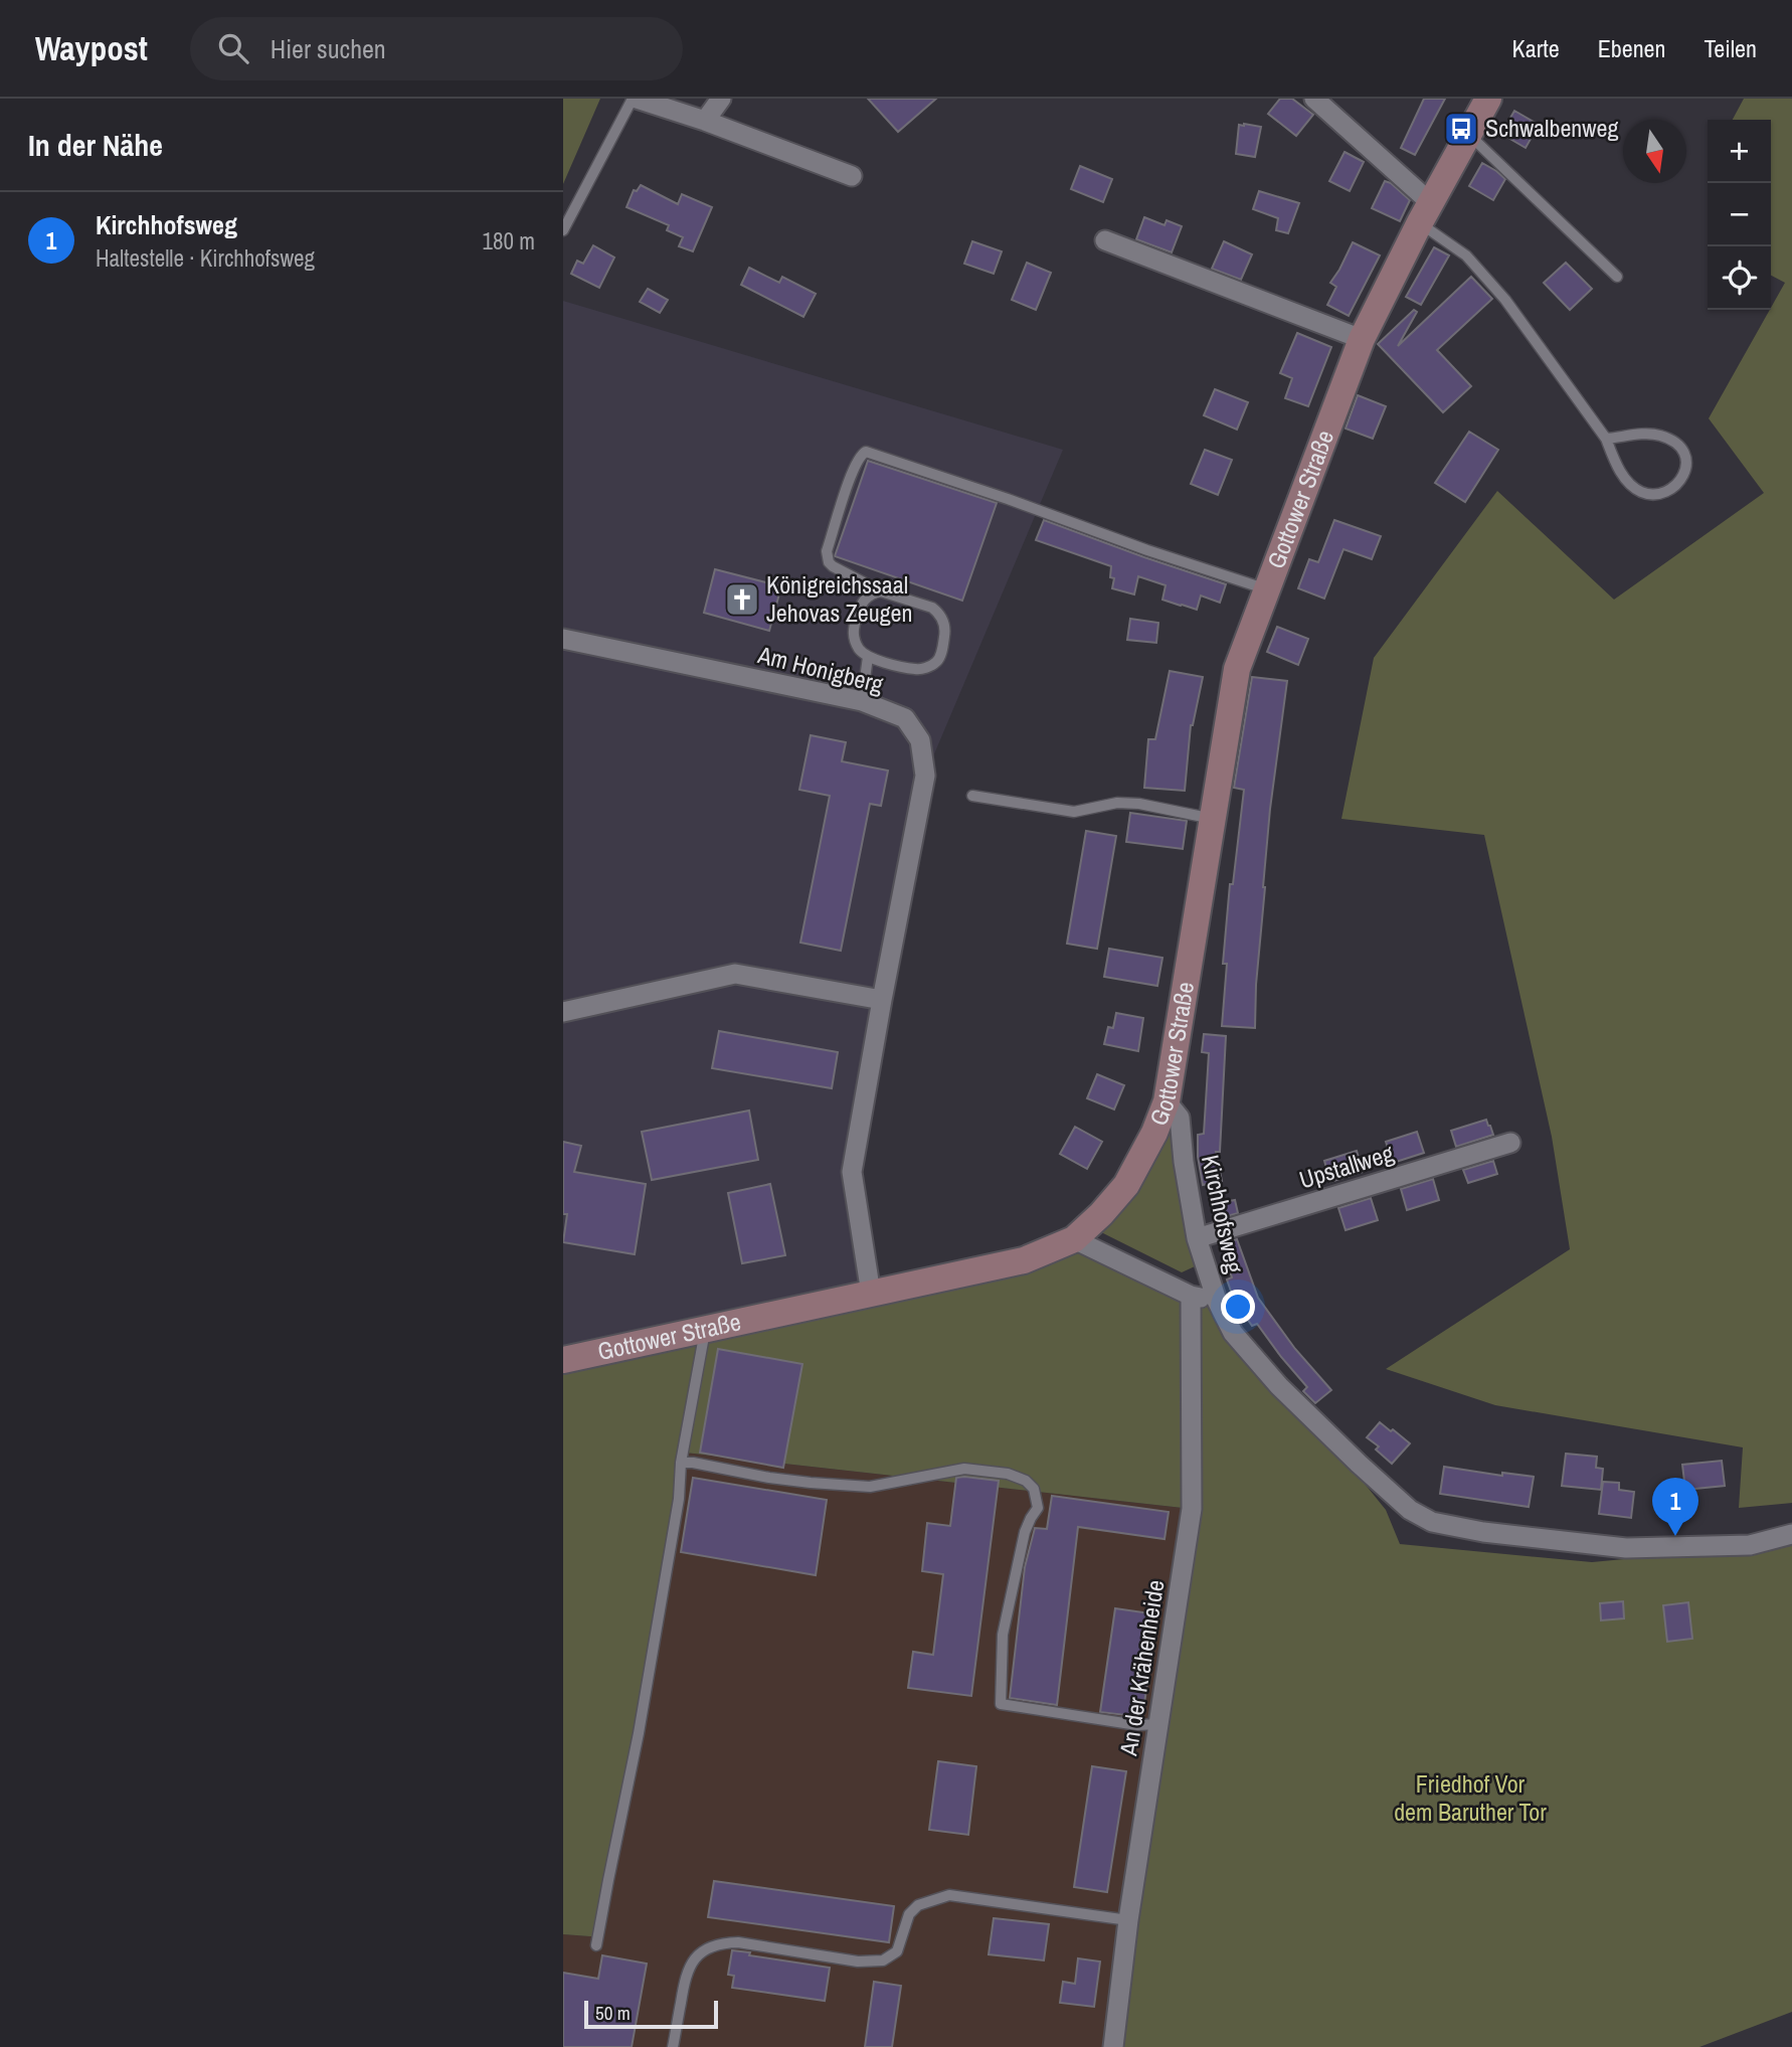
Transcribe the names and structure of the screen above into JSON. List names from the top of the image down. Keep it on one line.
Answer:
{"streets":{"street":["Gottower Straße","Am Honigberg","Upstallweg","Kirchhofsweg","An der Krähenheide"]},"crossings":[["Gottower Straße","Am Honigberg"],["Gottower Straße","Kirchhofsweg"],["Upstallweg","Kirchhofsweg"]],"parks":["Friedhof Vor dem Baruther Tor"],"places":{"bus stop":["Schwalbenweg"],"church":["Königreichssaal Jehovas Zeugen"]},"scale_bar":"50 m","north":"bottom","page":{"header":"Waypost","search":"Hier suchen","nav":["Karte","Ebenen","Teilen"],"heading":"In der Nähe","map_buttons":["+","−"],"list":[{"mark":"1","name":"Kirchhofsweg","note":"Haltestelle · Kirchhofsweg","value":"180 m"}],"pins":"1","scale":"50 m"}}
